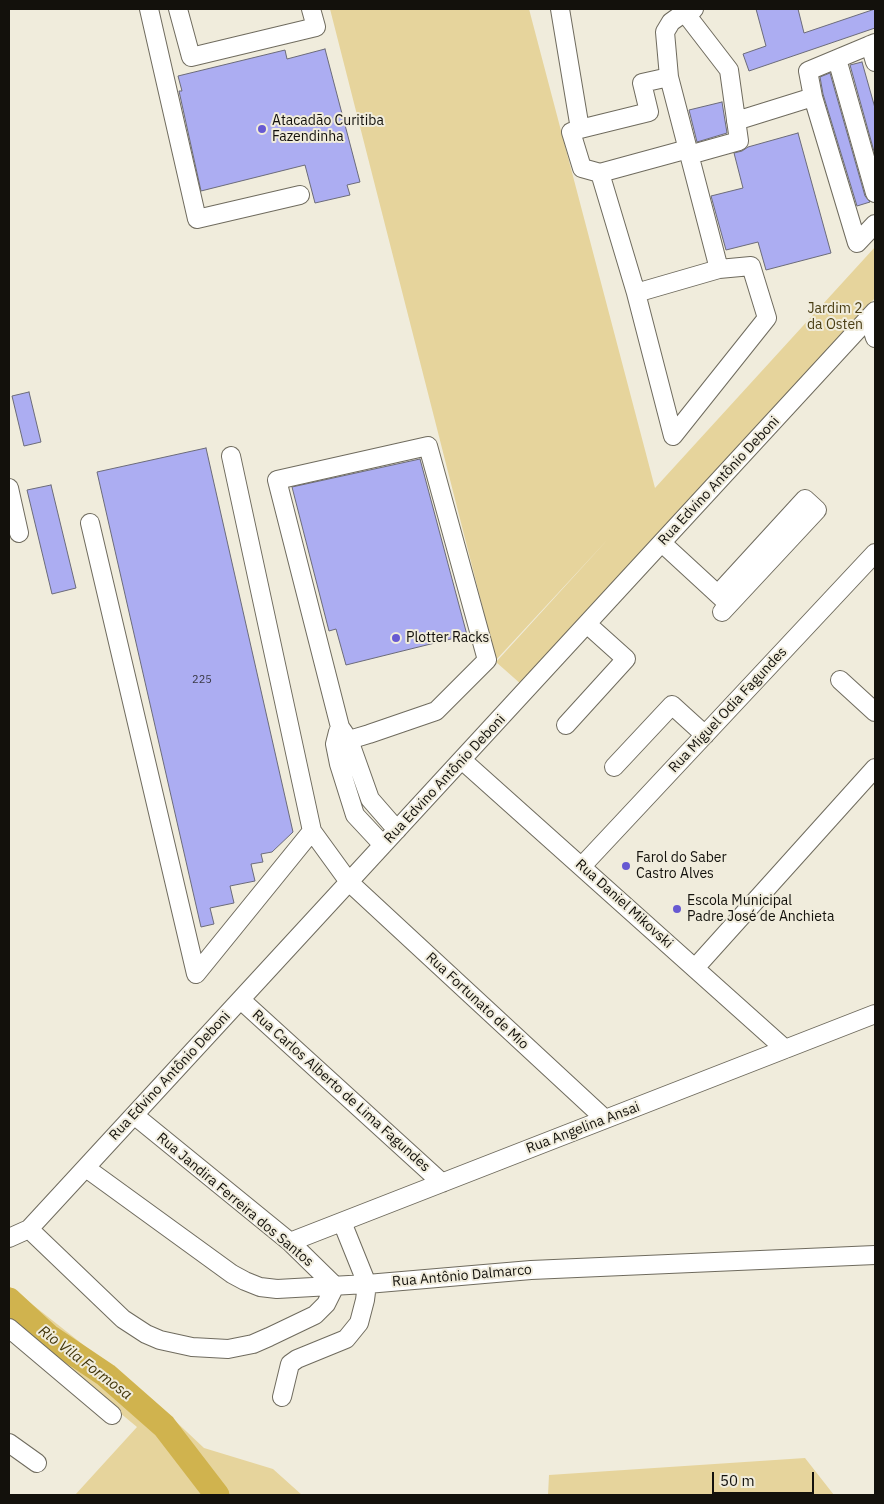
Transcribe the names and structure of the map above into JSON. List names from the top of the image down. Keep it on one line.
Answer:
{"streets":{"street":["Rua Edvino Antônio Deboni","Rua Miguel Odia Fagundes","Rua Daniel Mikovski","Rua Fortunato de Mio","Rua Carlos Alberto de Lima Fagundes","Rua Angelina Ansai","Rua Jandira Ferreira dos Santos","Rua Antônio Dalmarco"]},"crossings":[["Rua Edvino Antônio Deboni","Rua Daniel Mikovski"],["Rua Edvino Antônio Deboni","Rua Fortunato de Mio"],["Rua Edvino Antônio Deboni","Rua Carlos Alberto de Lima Fagundes"],["Rua Edvino Antônio Deboni","Rua Jandira Ferreira dos Santos"],["Rua Edvino Antônio Deboni","Rua Antônio Dalmarco"],["Rua Miguel Odia Fagundes","Rua Daniel Mikovski"],["Rua Daniel Mikovski","Rua Angelina Ansai"],["Rua Fortunato de Mio","Rua Angelina Ansai"],["Rua Carlos Alberto de Lima Fagundes","Rua Angelina Ansai"],["Rua Angelina Ansai","Rua Jandira Ferreira dos Santos"],["Rua Jandira Ferreira dos Santos","Rua Antônio Dalmarco"]],"water":["Rio Vila Formosa"],"parks":["Jardim 2 da Osten"],"places":["Atacadão Curitiba Fazendinha","Plotter Racks","Farol do Saber Castro Alves","Escola Municipal Padre José de Anchieta"],"house_numbers":["225"],"scale_bar":"50 m"}
